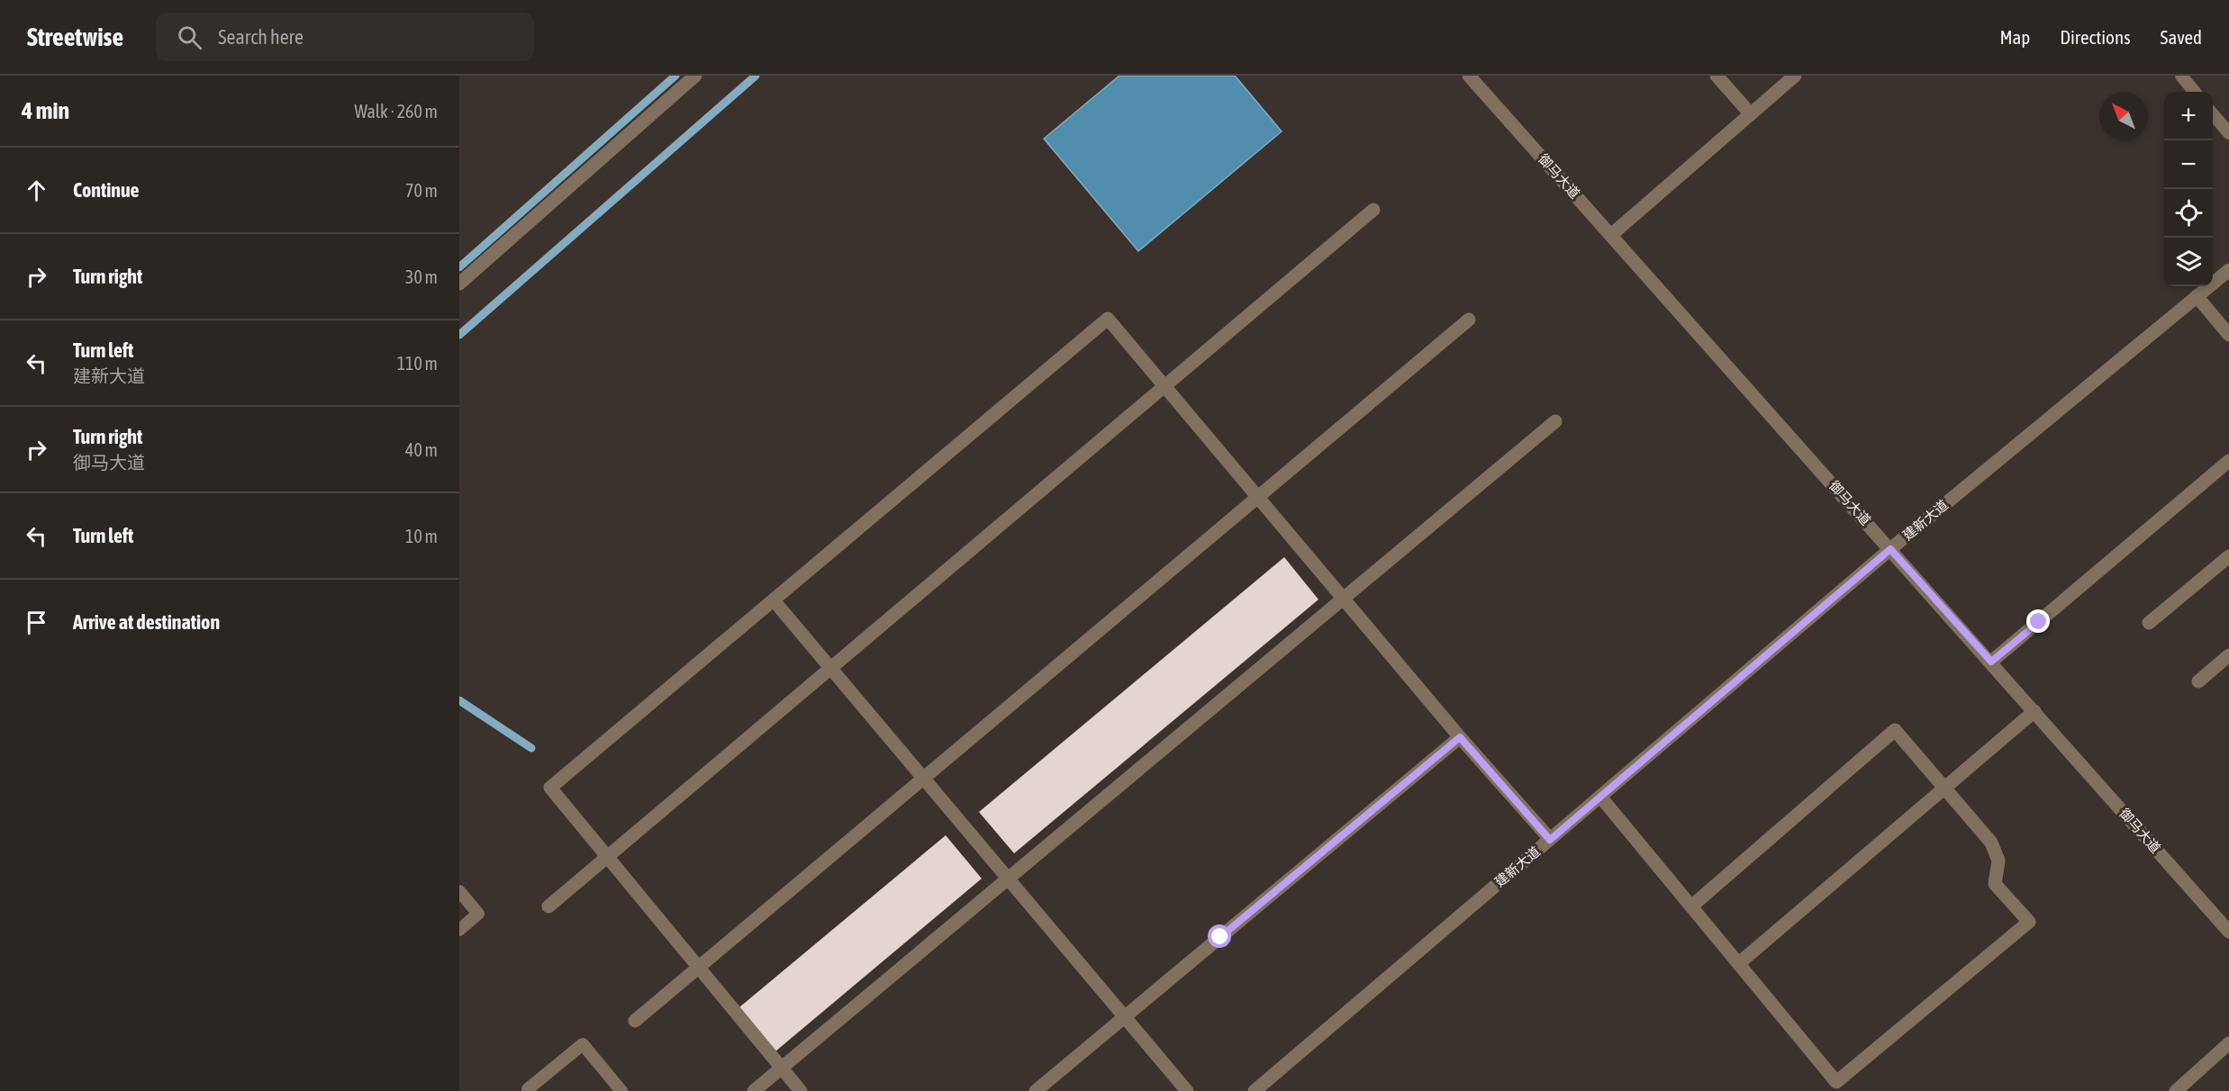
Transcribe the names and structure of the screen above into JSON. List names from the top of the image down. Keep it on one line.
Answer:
{"streets":{"street":["御马大道","建新大道"]},"crossings":[["御马大道","建新大道"]],"north":"top left","page":{"header":"Streetwise","search":"Search here","nav":["Map","Directions","Saved"],"heading":["4 min","Walk · 260 m"],"map_buttons":["+","−"],"list":[["Continue","70 m"],["Turn right","30 m"],["Turn left","建新大道","110 m"],["Turn right","御马大道","40 m"],["Turn left","10 m"],"Arrive at destination"]}}
